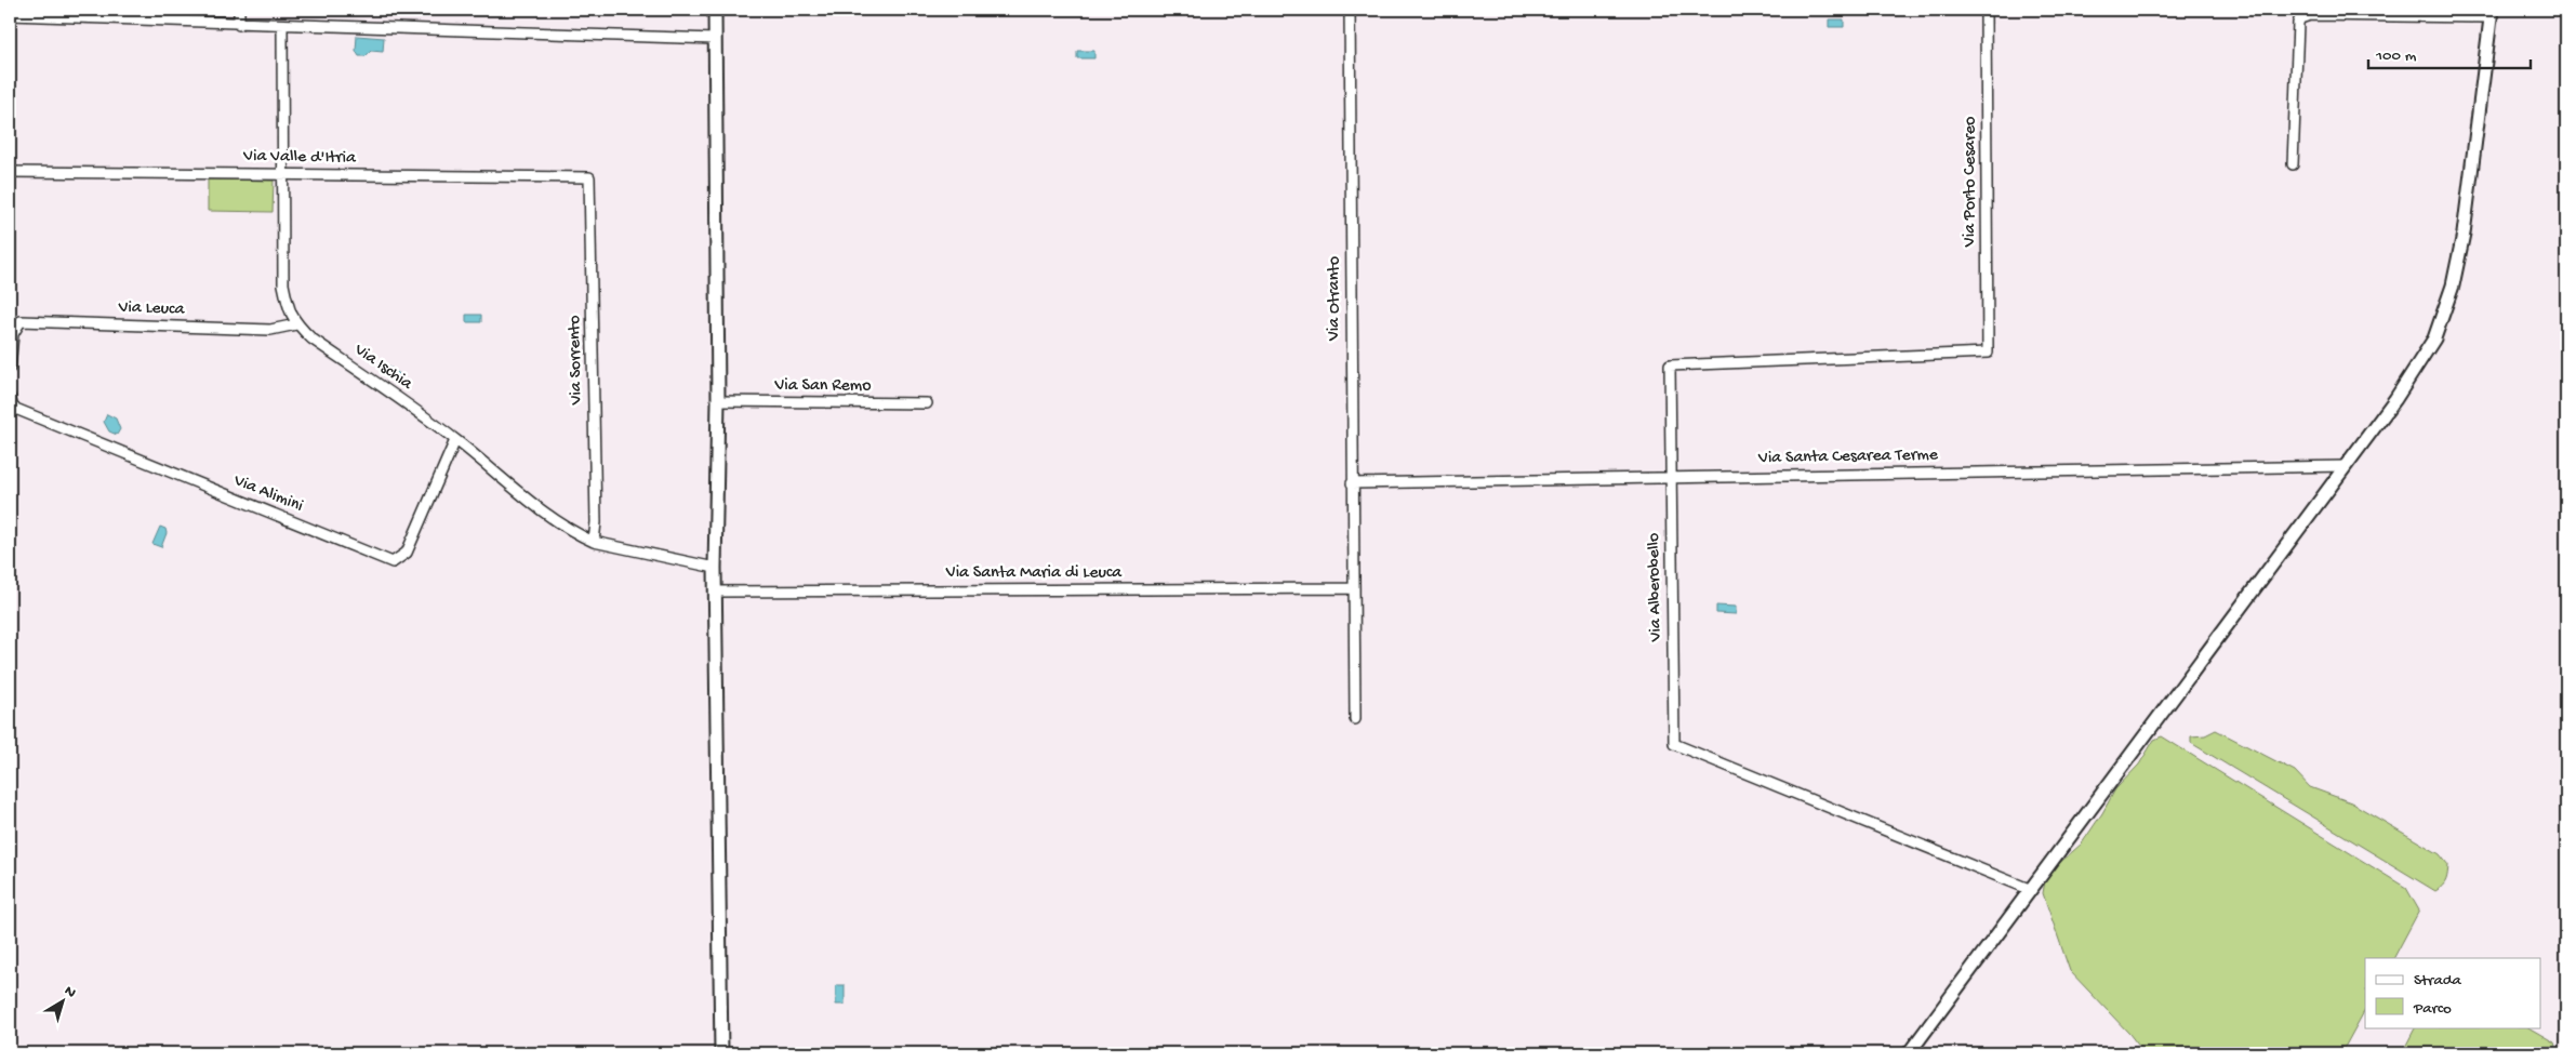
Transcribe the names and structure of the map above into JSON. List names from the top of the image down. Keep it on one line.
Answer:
{"streets":{"street":["Via Valle d'Itria","Via Porto Cesareo","Via Otranto","Via Leuca","Via Sorrento","Via Ischia","Via San Remo","Via Santa Cesarea Terme","Via Alimini","Via Santa Maria di Leuca","Via Alberobello"]},"crossings":[["Via Valle d'Itria","Via Sorrento"],["Via Valle d'Itria","Via Ischia"],["Via Porto Cesareo","Via Alberobello"],["Via Otranto","Via Santa Cesarea Terme"],["Via Otranto","Via Santa Maria di Leuca"],["Via Leuca","Via Ischia"],["Via Sorrento","Via Ischia"],["Via Ischia","Via Alimini"],["Via Santa Cesarea Terme","Via Alberobello"]],"legend":["Strada","Parco"],"scale_bar":"100 m","north":"top right"}
